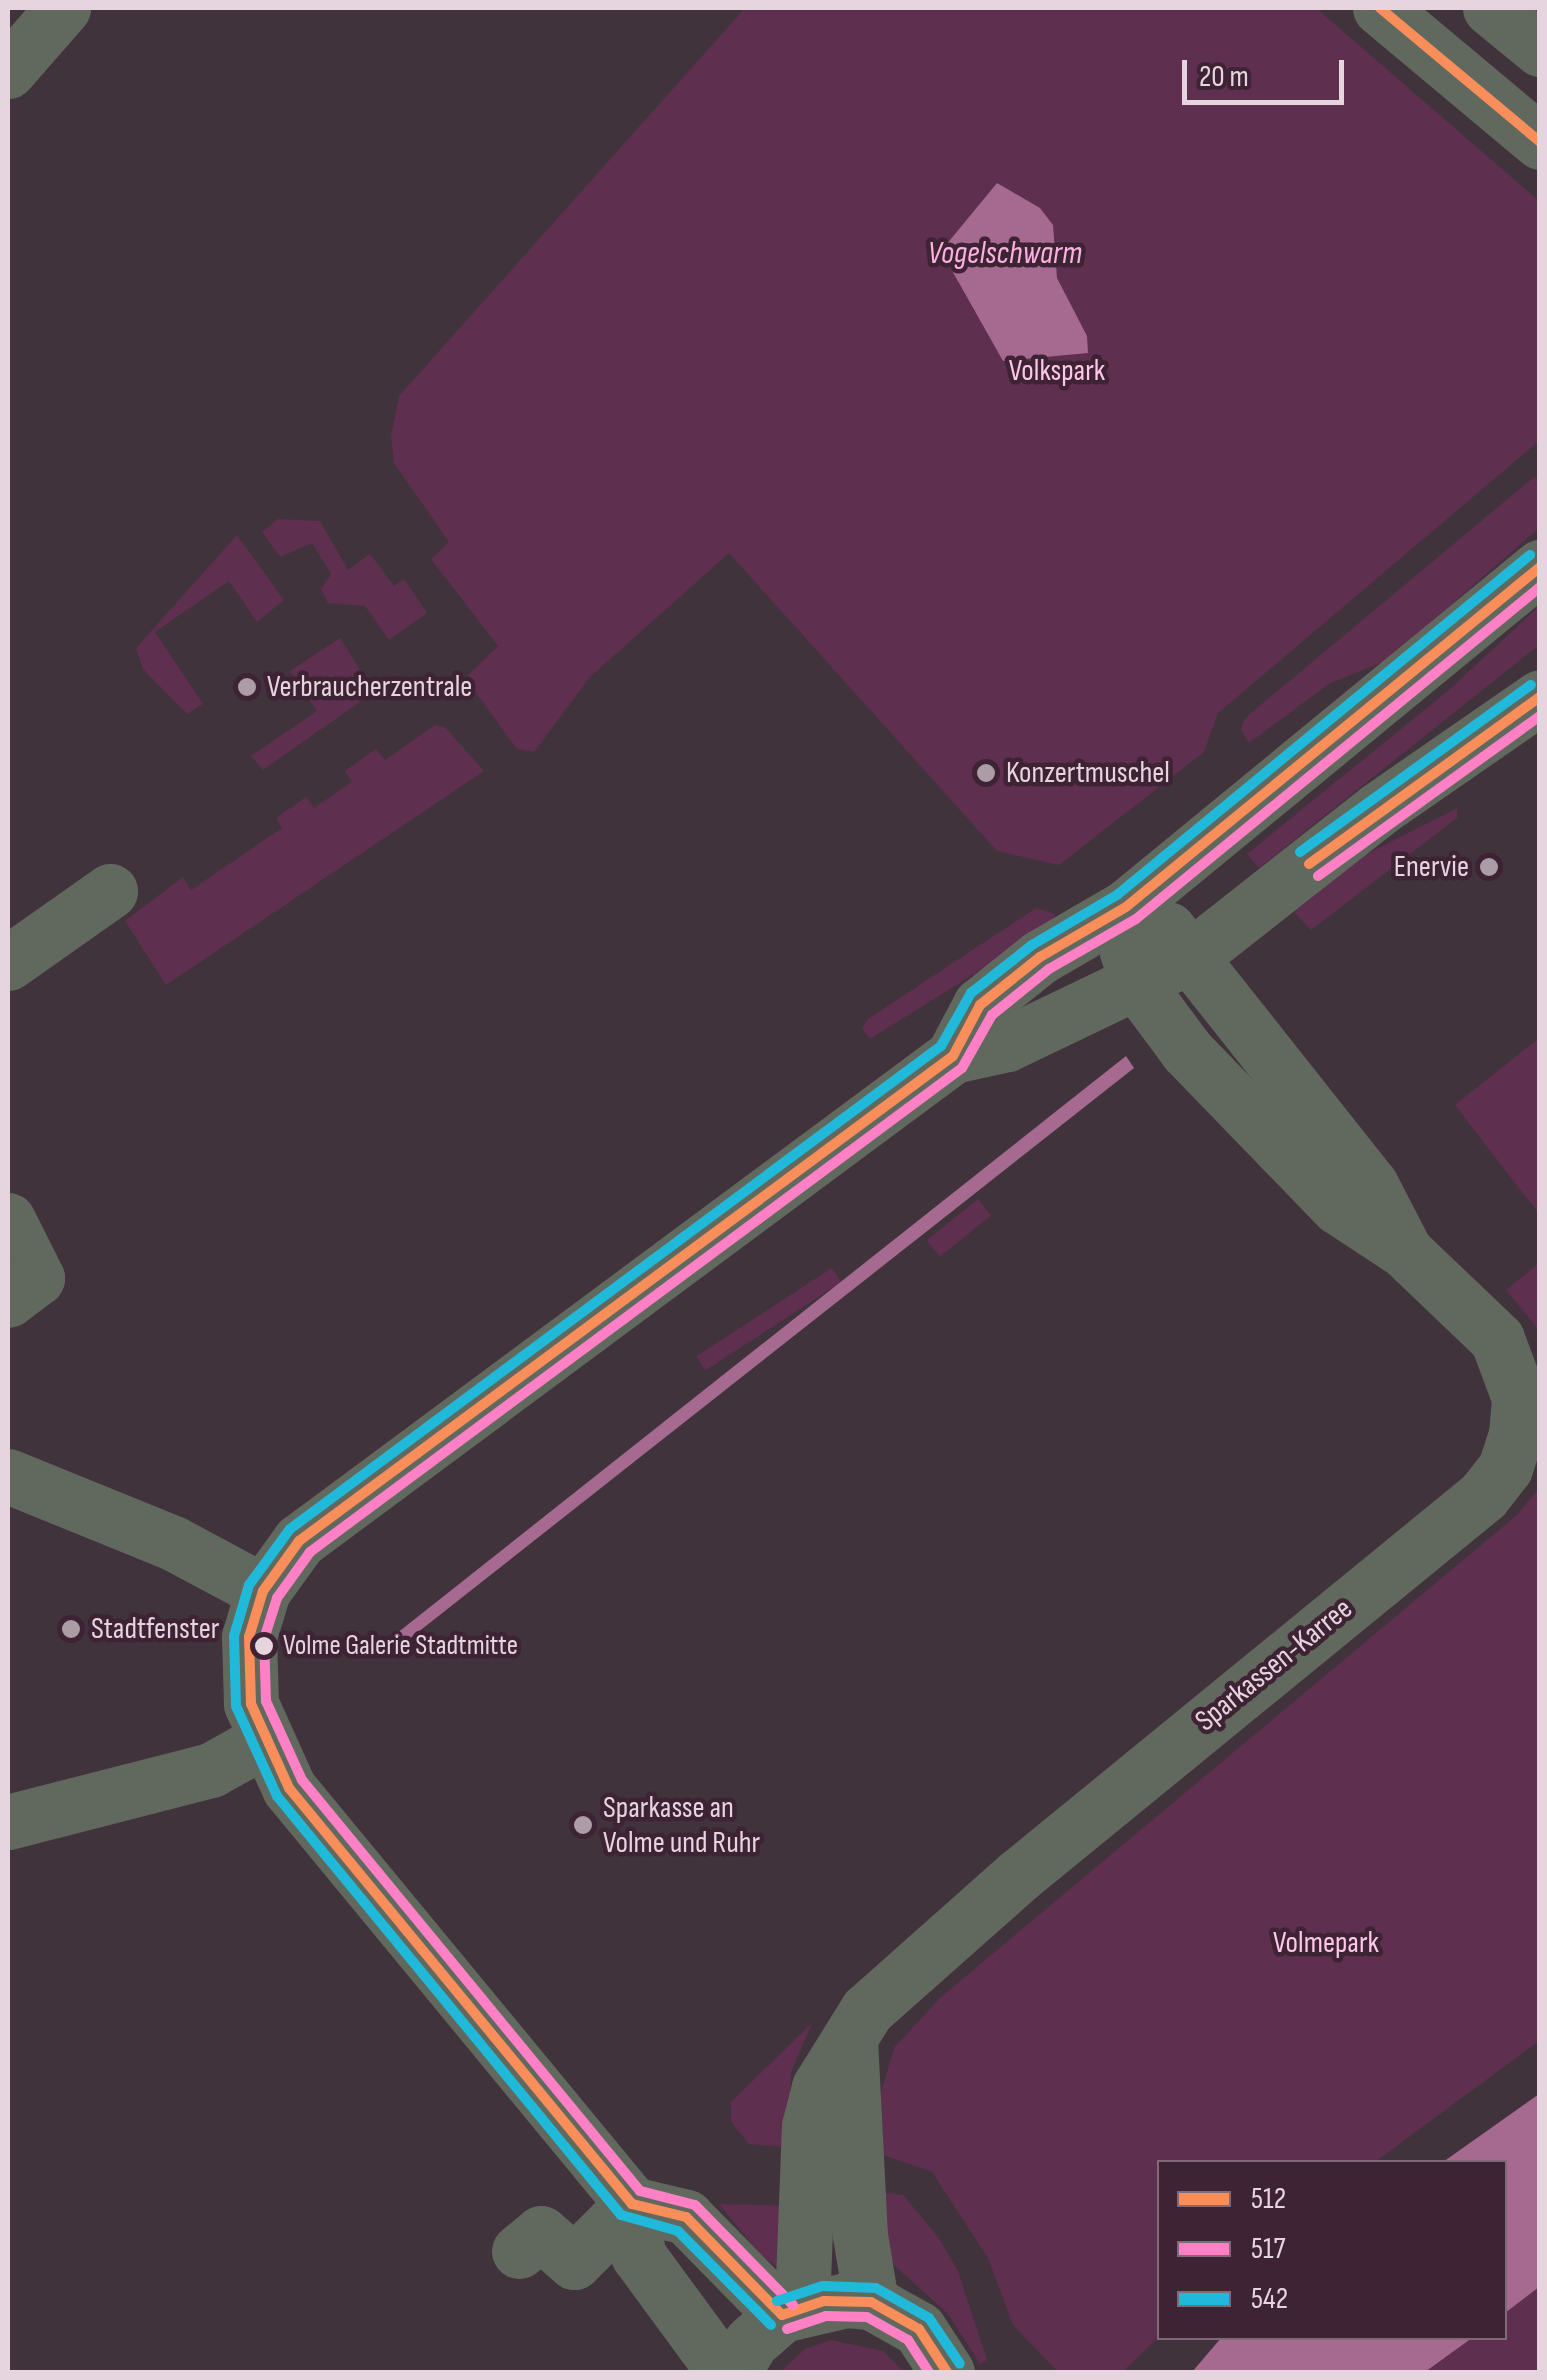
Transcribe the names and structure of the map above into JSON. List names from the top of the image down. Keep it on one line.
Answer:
{"streets":{"street":["Sparkassen-Karree"]},"water":["Vogelschwarm"],"parks":["Volkspark","Volmepark"],"places":["Verbraucherzentrale","Konzertmuschel","Enervie","Stadtfenster","Volme Galerie Stadtmitte","Sparkasse an Volme und Ruhr"],"lines":["transit line 512","transit line 542","transit line 517"],"legend":["512","517","542"],"scale_bar":"20 m"}
